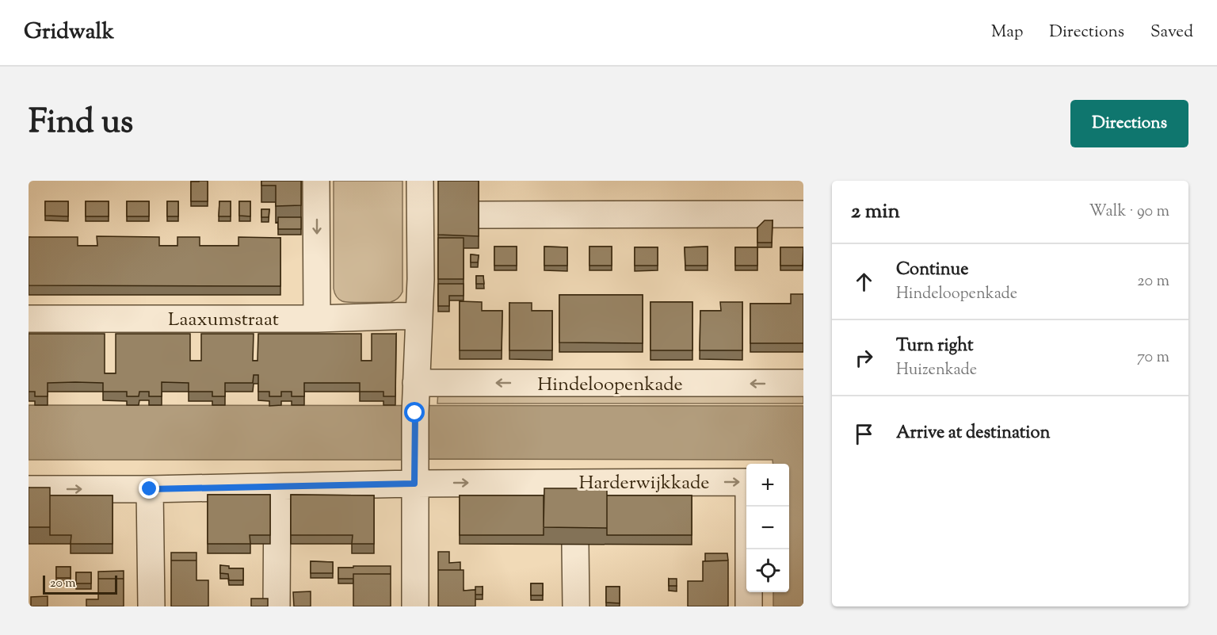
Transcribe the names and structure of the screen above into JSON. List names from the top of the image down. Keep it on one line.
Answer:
{"streets":{"street":["Laaxumstraat","Hindeloopenkade","Harderwijkkade"]},"one_way":["Harderwijkkade"],"scale_bar":"20 m","page":{"header":"Gridwalk","nav":["Map","Directions","Saved"],"title":"Find us","buttons":"Directions","heading":["2 min","Walk · 90 m"],"list":[["Continue","Hindeloopenkade","20 m"],["Turn right","Huizenkade","70 m"],"Arrive at destination"],"map_buttons":["+","−"],"scale":"20 m"}}
